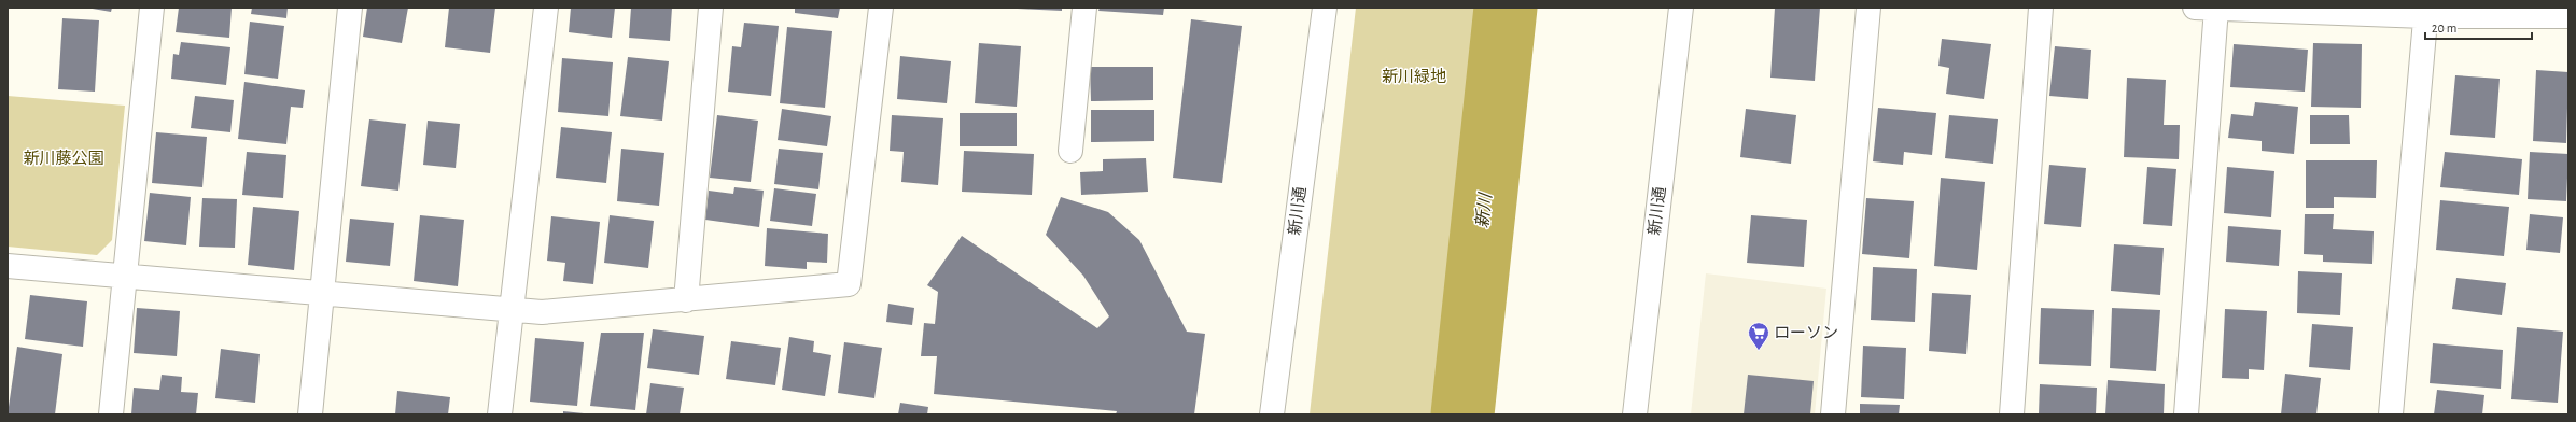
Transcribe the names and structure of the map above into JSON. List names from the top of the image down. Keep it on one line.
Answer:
{"streets":{"street":["新川通"]},"water":["新川"],"parks":["新川緑地","新川藤公園"],"places":{"supermarket":["ローソン"]},"scale_bar":"20 m"}
